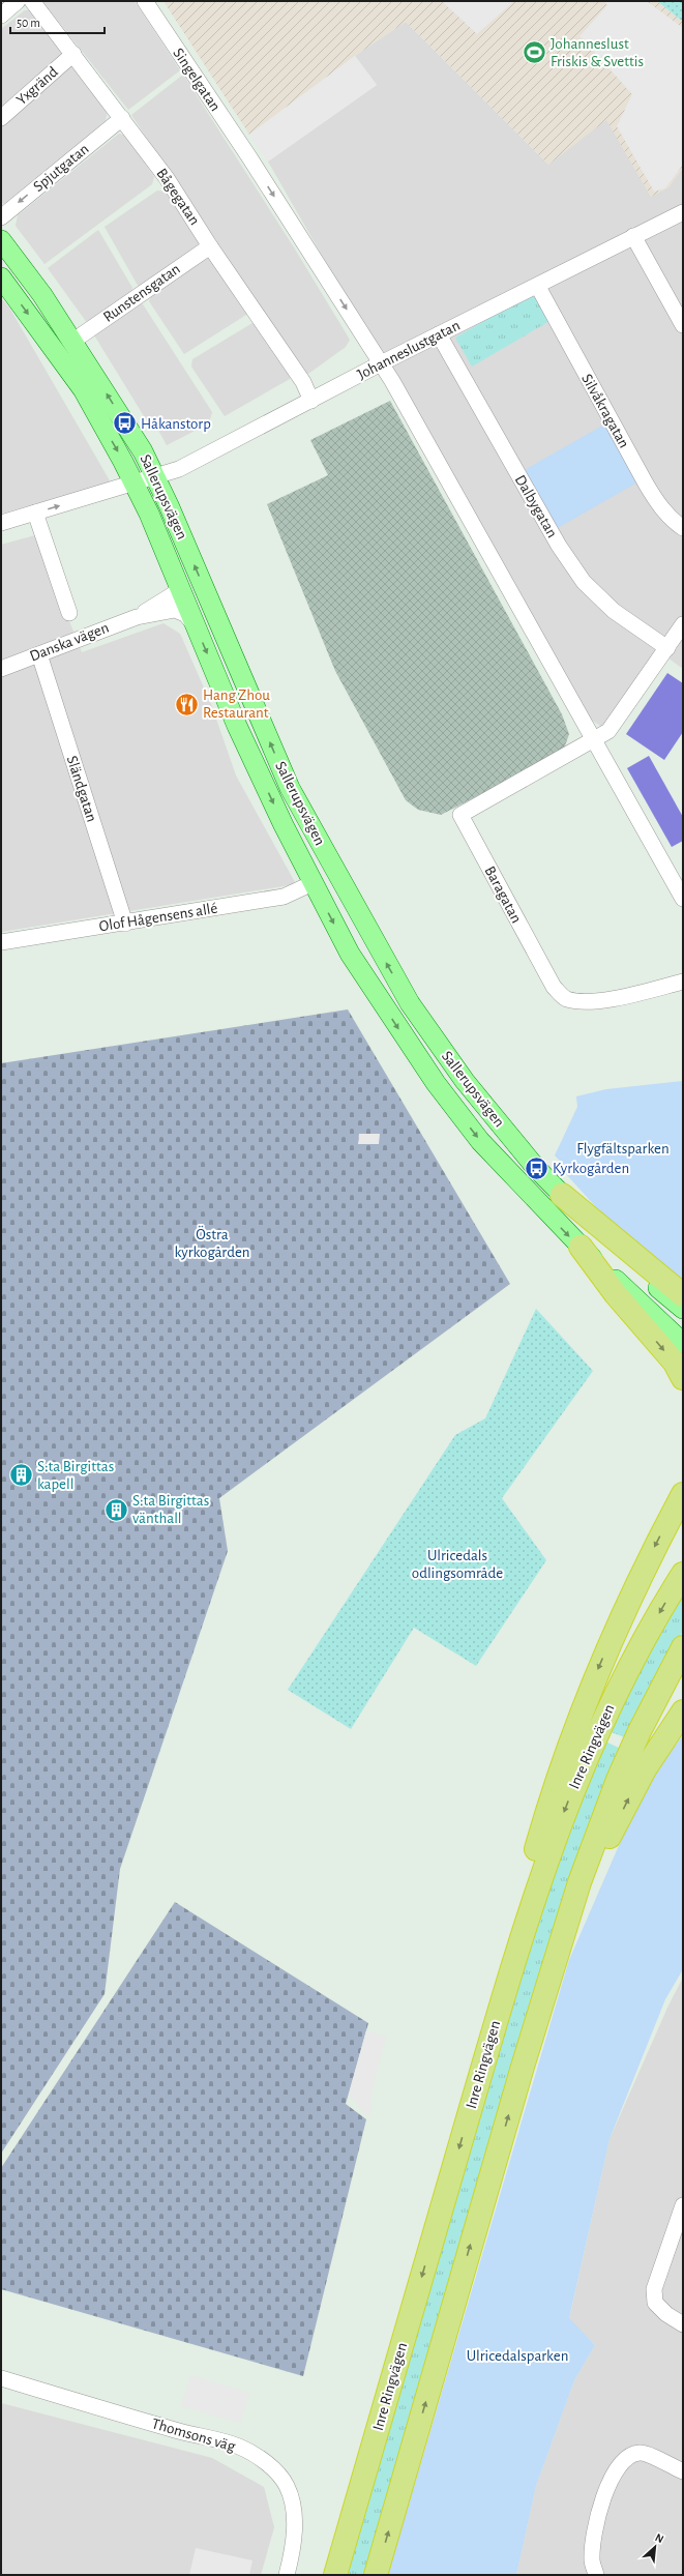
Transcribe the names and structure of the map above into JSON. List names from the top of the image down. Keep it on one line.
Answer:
{"streets":{"highway":["Inre Ringvägen"],"main road":["Sallerupsvägen"],"street":["Singelgatan","Yxgränd","Spjutgatan","Bågegatan","Runstensgatan","Johanneslustgatan","Silvåkragatan","Dalbygatan","Danska vägen","Sländgatan","Baragatan","Olof Hågensens allé","Thomsons väg"]},"crossings":[["Singelgatan","Johanneslustgatan"],["Singelgatan","Baragatan"],["Yxgränd","Bågegatan"],["Spjutgatan","Bågegatan"],["Bågegatan","Runstensgatan"],["Bågegatan","Johanneslustgatan"],["Runstensgatan","Sallerupsvägen"],["Johanneslustgatan","Silvåkragatan"],["Johanneslustgatan","Sallerupsvägen"],["Johanneslustgatan","Dalbygatan"],["Sallerupsvägen","Danska vägen"],["Sallerupsvägen","Olof Hågensens allé"],["Danska vägen","Sländgatan"],["Sländgatan","Olof Hågensens allé"]],"one_way":["Singelgatan","Spjutgatan"],"parks":["Flygfältsparken","Östra kyrkogården","Ulricedals odlingsområde","Ulricedalsparken"],"places":{"sports":["Johanneslust Friskis & Svettis"],"bus stop":["Håkanstorp","Kyrkogården"],"restaurant":["Hang Zhou Restaurant"],"building":["S:ta Birgittas kapell","S:ta Birgittas vänthall"]},"scale_bar":"50 m","north":"top right"}
